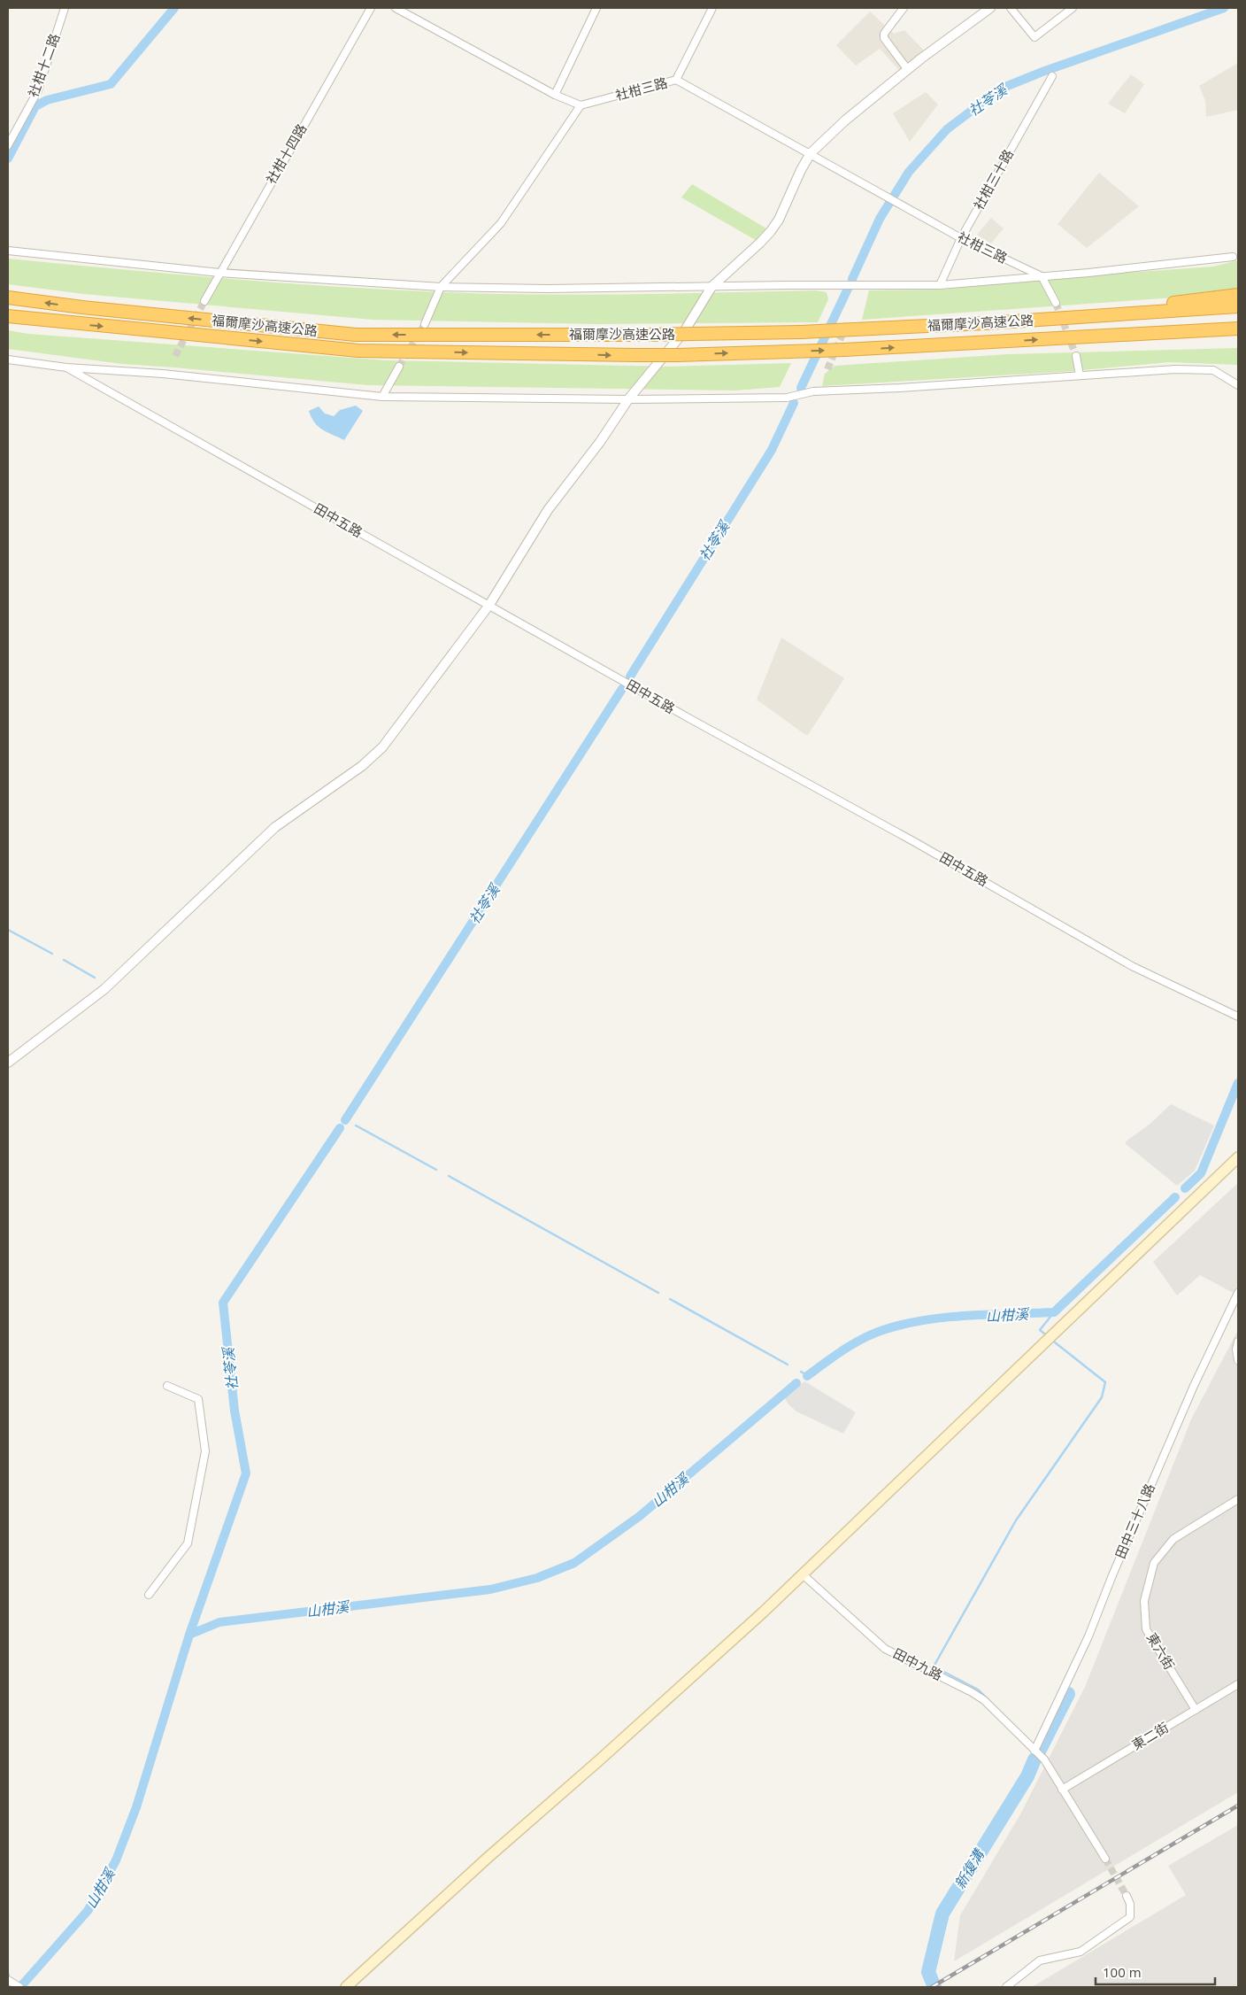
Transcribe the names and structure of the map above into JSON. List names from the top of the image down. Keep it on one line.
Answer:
{"streets":{"highway":["福爾摩沙高速公路"],"street":["社柑十二路","社柑三路","社柑十四路","社柑三十路","田中五路","田中三十八路","東六街","田中九路","東二街"]},"crossings":[["社柑三路","社柑三十路"],["田中三十八路","田中九路"],["東六街","東二街"],["田中九路","東二街"]],"water":["社苓溪","山柑溪","新復溝"],"scale_bar":"100 m"}
